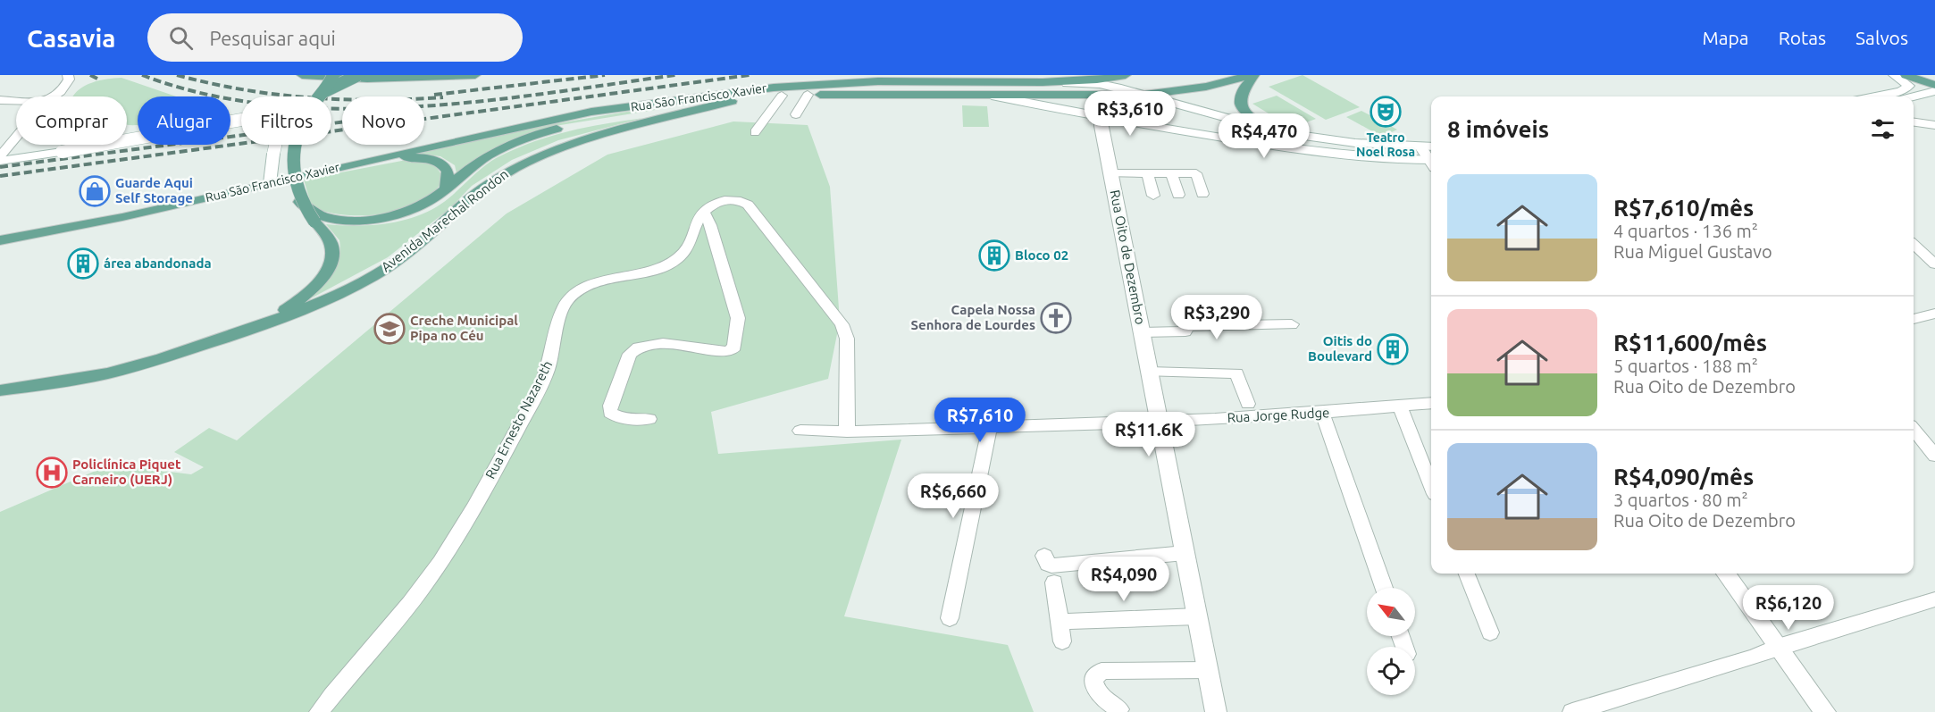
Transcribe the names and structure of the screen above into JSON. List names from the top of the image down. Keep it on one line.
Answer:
{"streets":{"main road":["Rua São Francisco Xavier","Avenida Marechal Rondon","Rua Oito de Dezembro"],"street":["Rua Jorge Rudge","Rua Ernesto Nazareth"]},"crossings":[["Rua São Francisco Xavier","Avenida Marechal Rondon"],["Rua São Francisco Xavier","Rua Oito de Dezembro"],["Rua Oito de Dezembro","Rua Jorge Rudge"]],"places":{"theatre":["Teatro Noel Rosa"],"shop":["Guarde Aqui Self Storage"],"building":["Bloco 02","área abandonada","Oitis do Boulevard"],"church":["Capela Nossa Senhora de Lourdes"],"school or university":["Creche Municipal Pipa no Céu"],"hospital":["Policlínica Piquet Carneiro (UERJ)"]},"north":"top left","page":{"header":"Casavia","search":"Pesquisar aqui","nav":["Mapa","Rotas","Salvos"],"price":["R$3,610","R$4,470","R$3,290","R$7,610","R$11.6K","R$6,660","R$4,090","R$6,120"],"chip":["Comprar","Alugar","Filtros","Novo"],"heading":"8 imóveis","list":[{"name":"R$7,610/mês","note":"4 quartos · 136 m² · Rua Miguel Gustavo"},{"name":"R$11,600/mês","note":"5 quartos · 188 m² · Rua Oito de Dezembro"},{"name":"R$4,090/mês","note":"3 quartos · 80 m² · Rua Oito de Dezembro"}]}}
